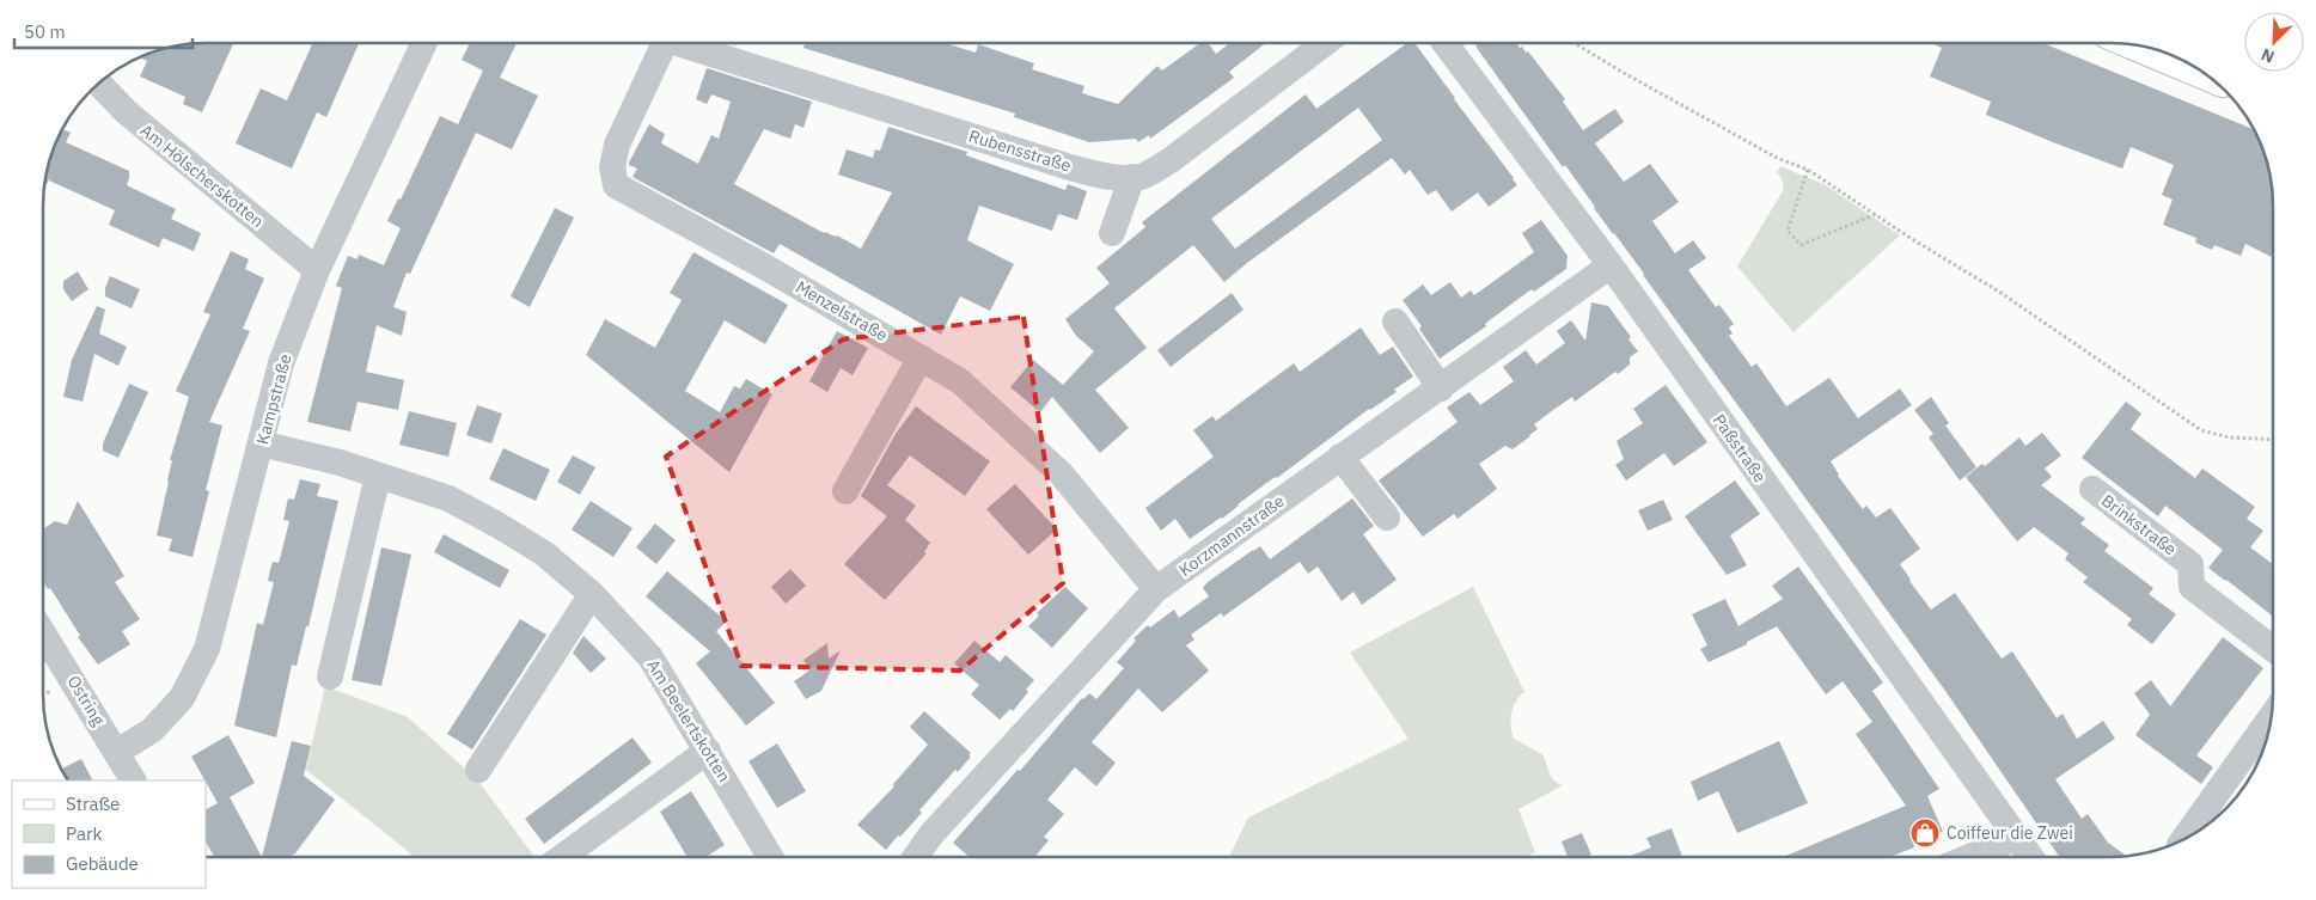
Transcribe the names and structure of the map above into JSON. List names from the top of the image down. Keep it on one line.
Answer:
{"streets":{"street":["Rubensstraße","Am Hölscherskotten","Menzelstraße","Kampstraße","Paßstraße","Brinkstraße","Korzmannstraße","Ostring","Am Beelertskotten"]},"crossings":[["Am Hölscherskotten","Kampstraße"],["Menzelstraße","Korzmannstraße"],["Kampstraße","Ostring"],["Kampstraße","Am Beelertskotten"],["Paßstraße","Korzmannstraße"]],"places":{"shop":["Coiffeur die Zwei"]},"legend":["Straße","Park","Gebäude"],"scale_bar":"50 m","north":"bottom left"}
